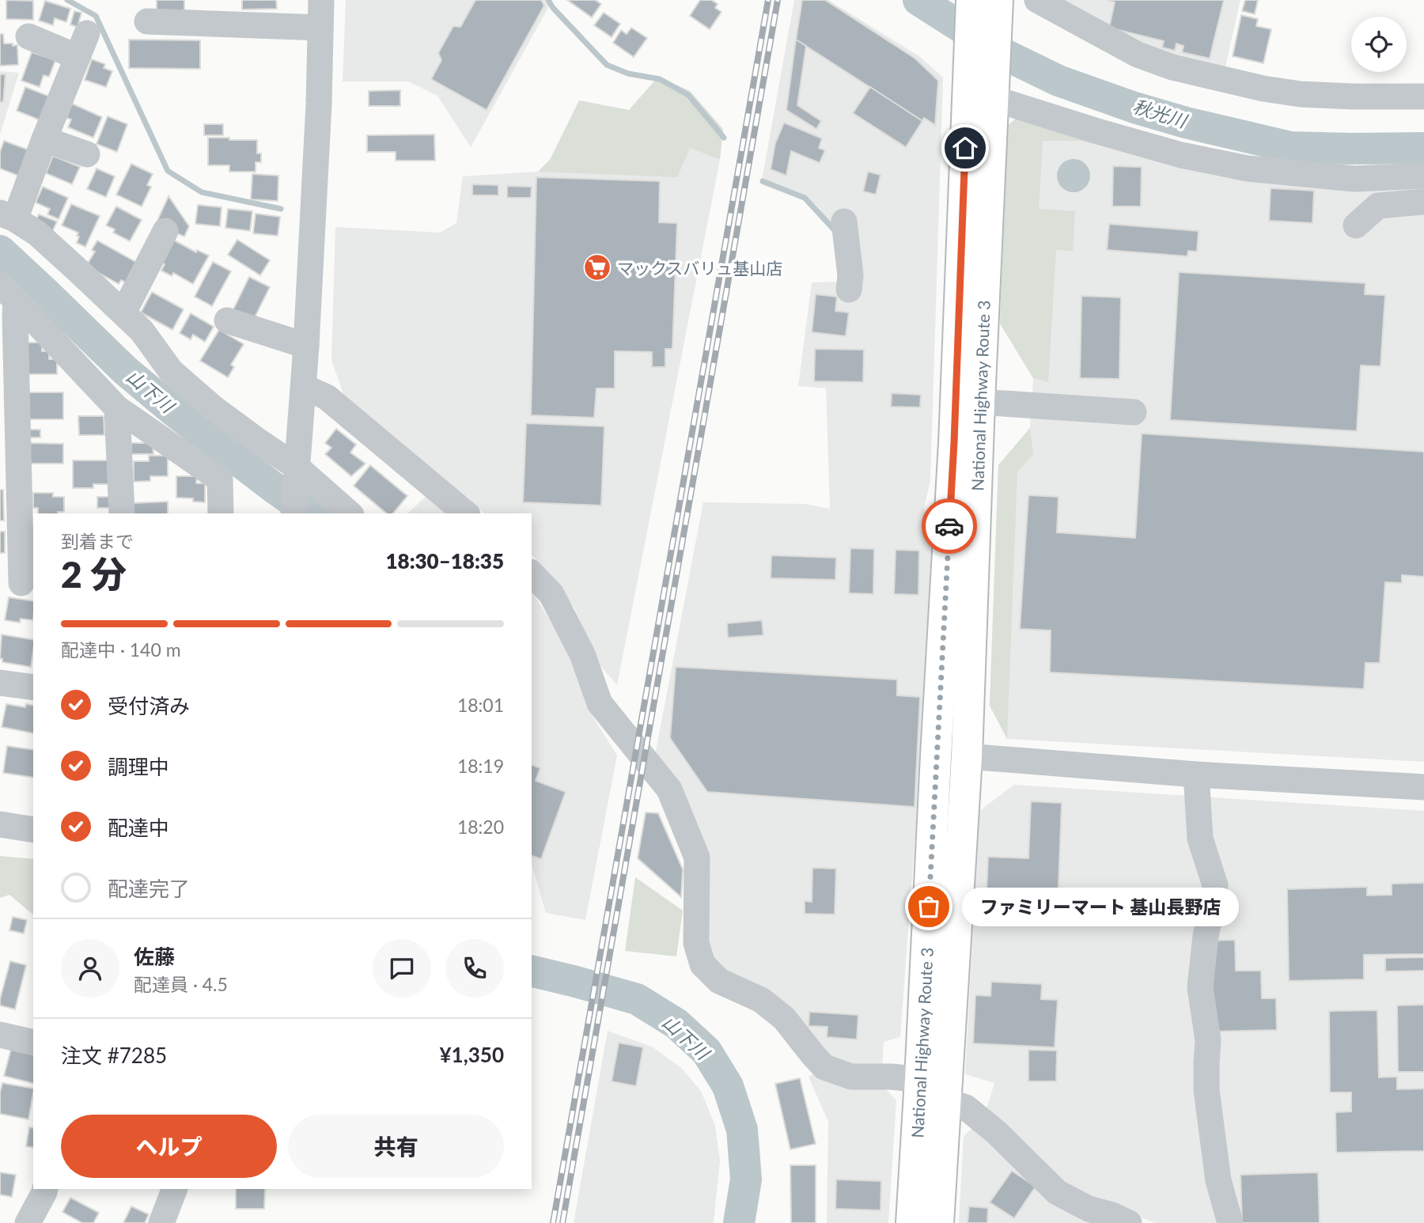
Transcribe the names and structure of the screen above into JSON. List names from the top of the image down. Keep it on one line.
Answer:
{"streets":{"highway":["National Highway Route 3"]},"water":["秋光川","山下川"],"places":{"supermarket":["マックスバリュ基山店"],"other":["ファミリーマート 基山長野店"]},"page":{"heading":["2 分","到着まで","18:30–18:35"],"panel":["佐藤","配達員 · 4.5","注文 #7285","¥1,350"],"bar":"配達中 · 140 m","list":[["受付済み","18:01"],["調理中","18:19"],["配達中","18:20"],"配達完了"],"bubble":"ファミリーマート 基山長野店","buttons":["ヘルプ","共有"]}}
